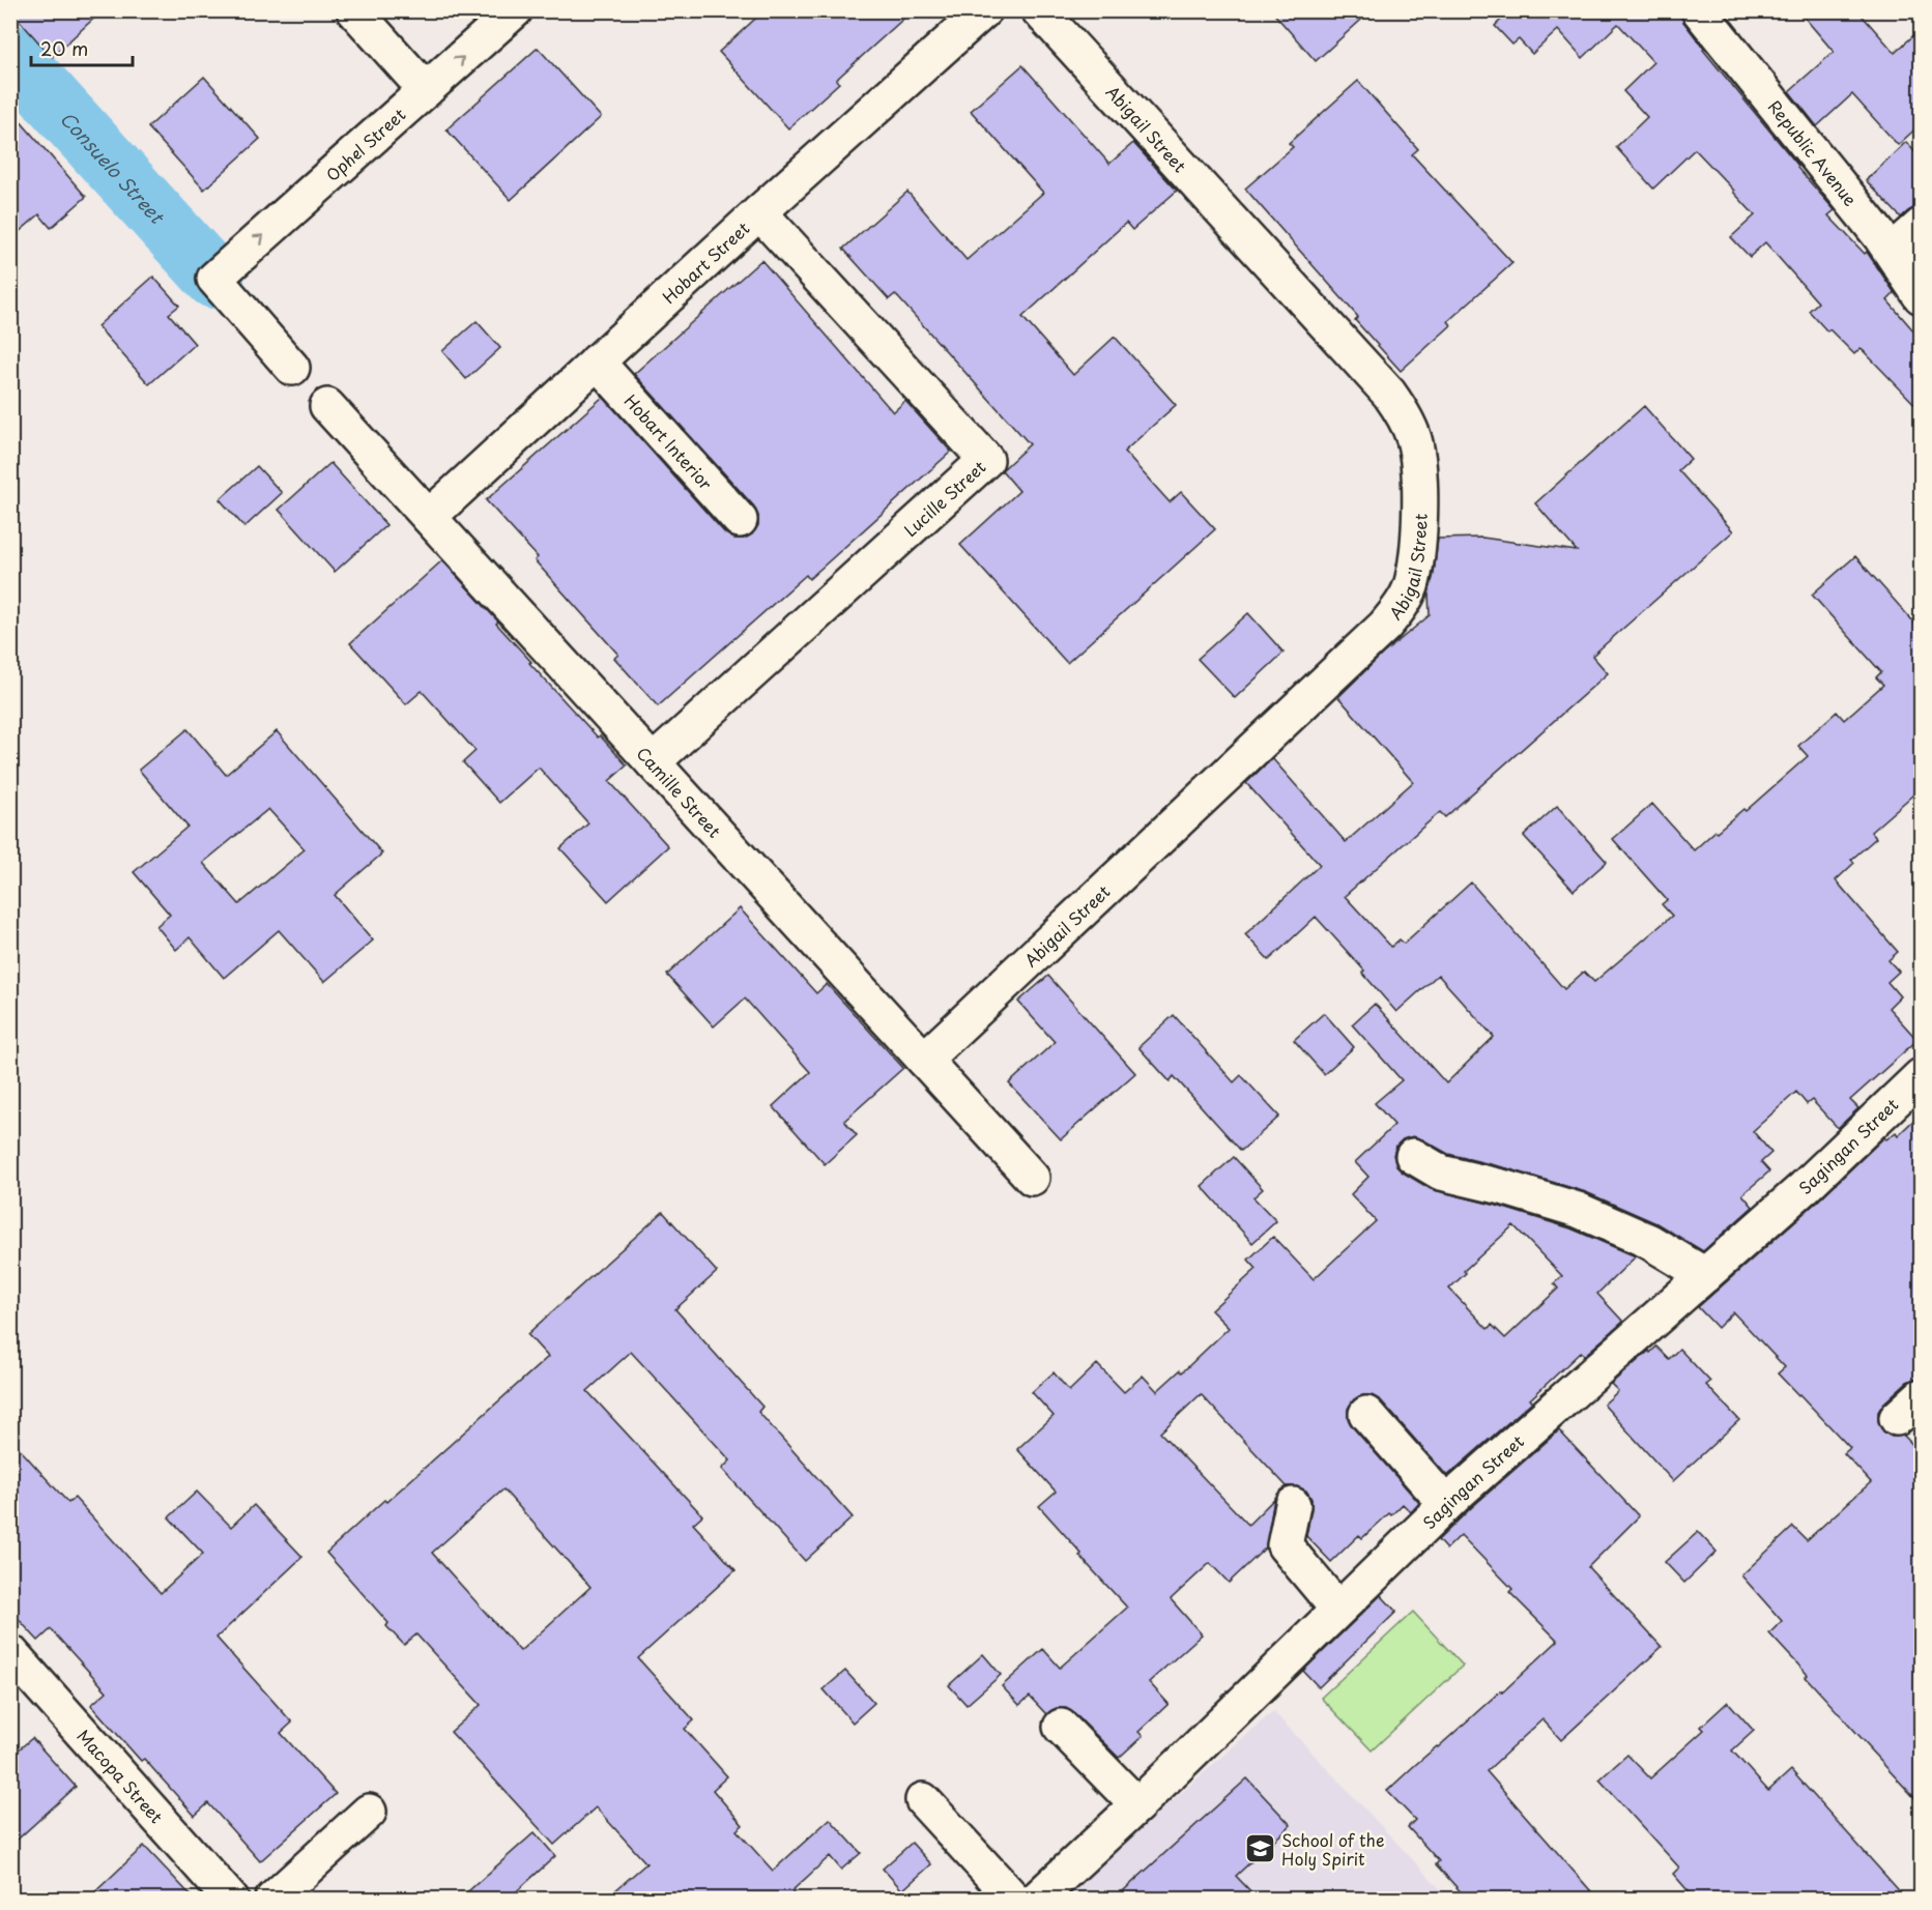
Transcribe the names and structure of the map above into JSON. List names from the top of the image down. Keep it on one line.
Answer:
{"streets":{"street":["Abigail Street","Ophel Street","Republic Avenue","Hobart Street","Hobart Interior","Lucille Street","Camille Street","Sagingan Street","Macopa Street"]},"crossings":[["Abigail Street","Camille Street"],["Hobart Street","Hobart Interior"],["Hobart Street","Lucille Street"],["Hobart Street","Camille Street"],["Lucille Street","Camille Street"]],"one_way":["Ophel Street"],"water":["Consuelo Street"],"places":{"school or university":["School of the Holy Spirit"]},"scale_bar":"20 m"}
